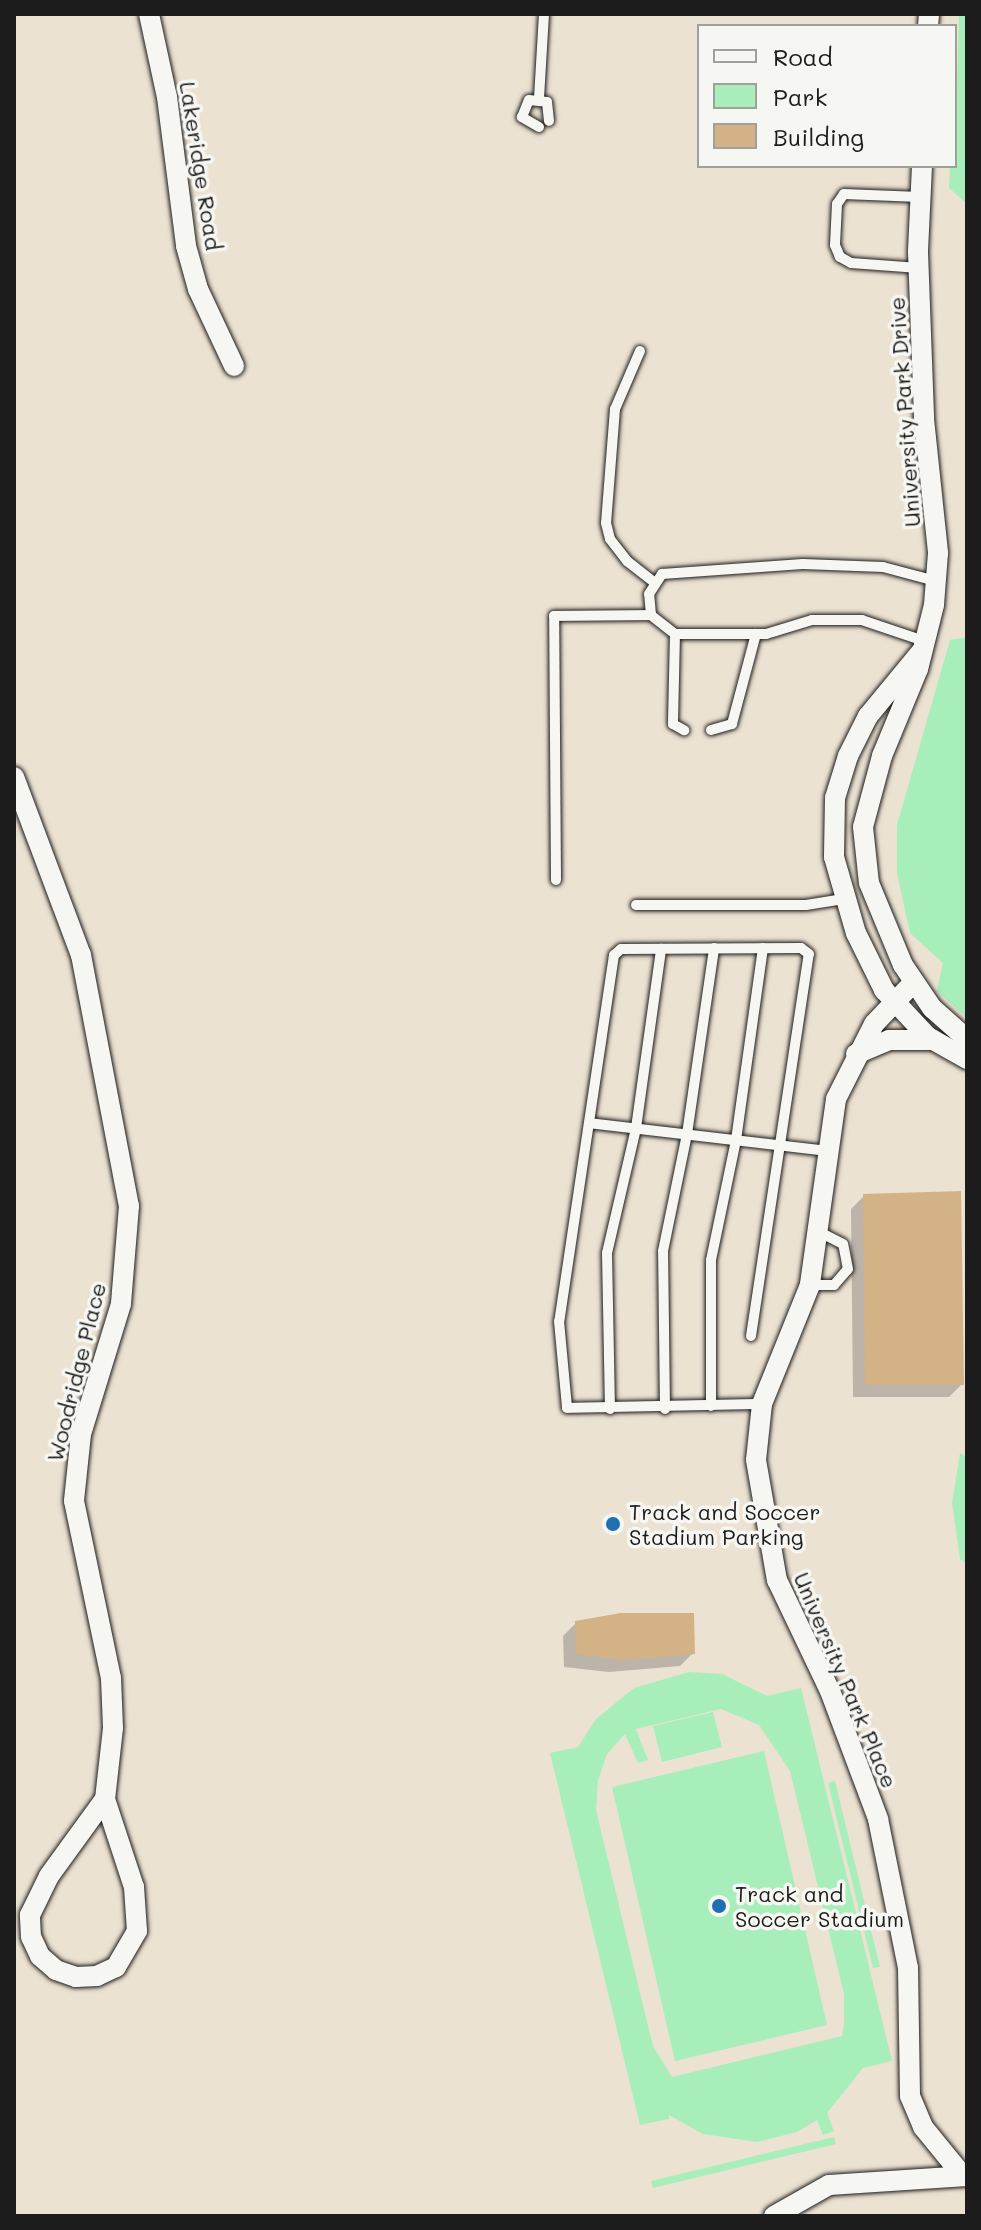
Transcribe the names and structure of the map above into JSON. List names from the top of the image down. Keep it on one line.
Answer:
{"streets":{"street":["Lakeridge Road","University Park Drive","Woodridge Place","University Park Place"]},"crossings":[["University Park Drive","University Park Place"]],"places":["Track and Soccer Stadium Parking","Track and Soccer Stadium"],"legend":["Road","Park","Building"]}
